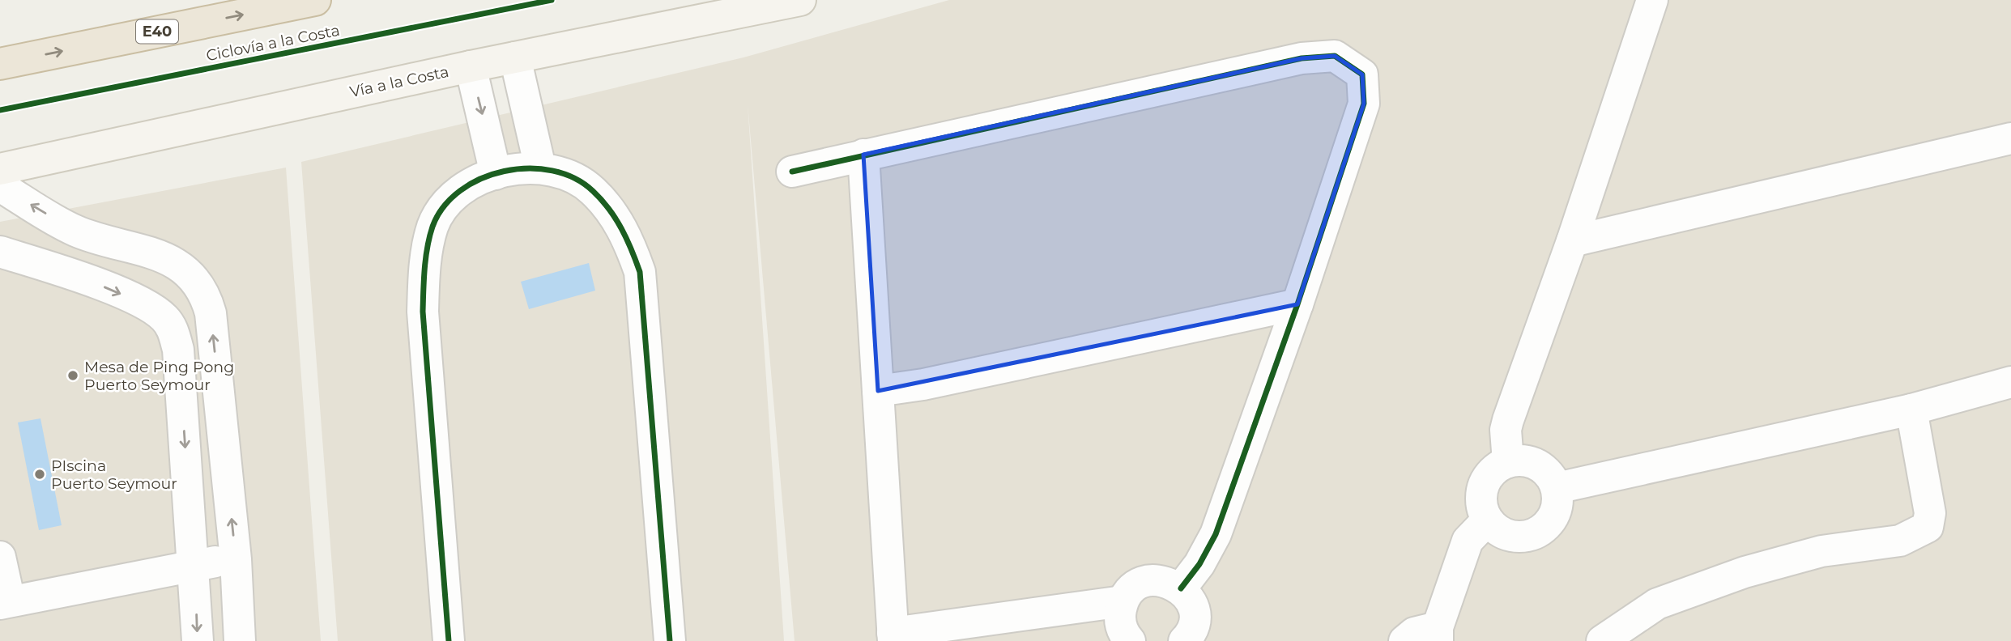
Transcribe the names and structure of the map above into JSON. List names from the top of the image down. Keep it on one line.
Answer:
{"streets":{"highway":["E40"],"street":["Vía a la Costa"],"cycle path":["Ciclovía a la Costa"]},"places":["Mesa de Ping Pong Puerto Seymour","PIscina Puerto Seymour"]}
